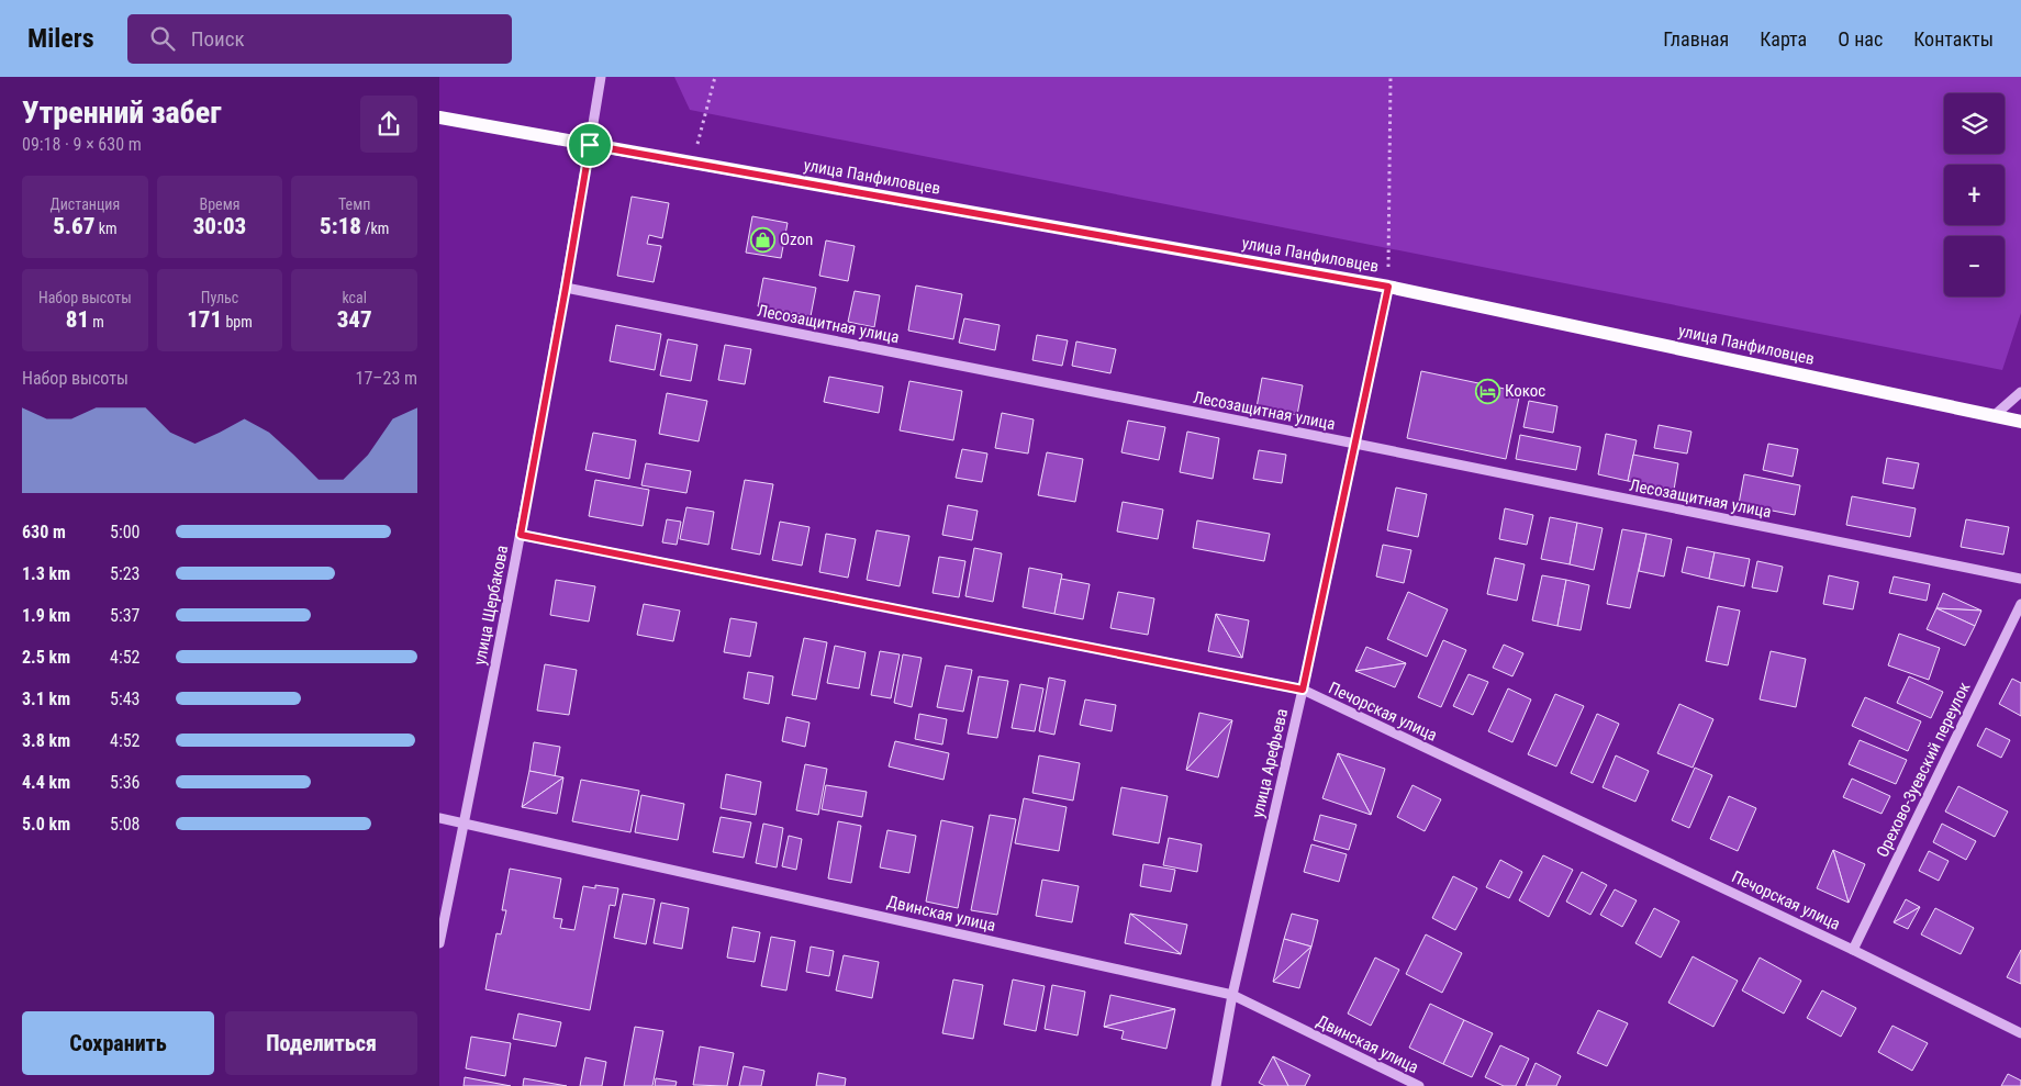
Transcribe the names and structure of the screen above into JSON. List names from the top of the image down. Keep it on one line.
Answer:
{"streets":{"main road":["улица Панфиловцев"],"street":["Лесозащитная улица","улица Щербакова","Печорская улица","улица Арефьева","Орехово-Зуевский переулок","Двинская улица"]},"crossings":[["улица Панфиловцев","улица Щербакова"],["улица Панфиловцев","улица Арефьева"],["Лесозащитная улица","улица Щербакова"],["Лесозащитная улица","улица Арефьева"],["улица Щербакова","Печорская улица"],["улица Щербакова","Двинская улица"],["Печорская улица","улица Арефьева"],["Печорская улица","Орехово-Зуевский переулок"],["улица Арефьева","Двинская улица"]],"places":{"shop":["Ozon"],"hotel":["Кокос"]},"page":{"header":"Milers","search":"Поиск","nav":["Главная","Карта","О нас","Контакты"],"heading":["Утренний забег","09:18 · 9 × 630 m"],"map_buttons":["+","−"],"stats":[["Дистанция","5.67 km"],["Время","30:03"],["Темп","5:18 /km"],["Набор высоты","81 m"],["Пульс","171 bpm"],["kcal","347"]],"chart":["Набор высоты","17–23 m"],"list":[{"name":"630 m","note":"5:00"},{"name":"1.3 km","note":"5:23"},{"name":"1.9 km","note":"5:37"},{"name":"2.5 km","note":"4:52"},{"name":"3.1 km","note":"5:43"},{"name":"3.8 km","note":"4:52"},{"name":"4.4 km","note":"5:36"},{"name":"5.0 km","note":"5:08"}],"buttons":["Сохранить","Поделиться"]}}
